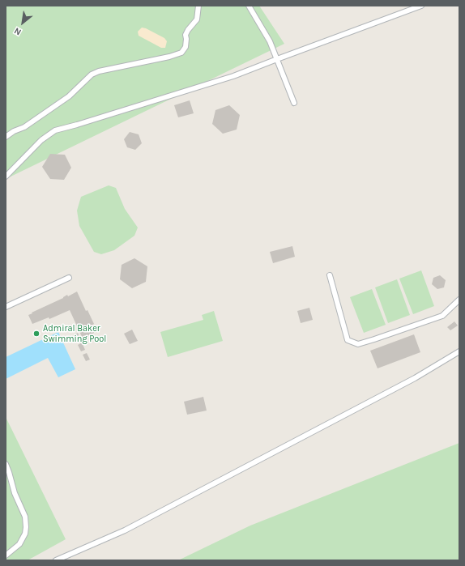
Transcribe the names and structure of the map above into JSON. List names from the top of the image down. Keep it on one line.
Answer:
{"places":["Admiral Baker Swimming Pool"],"north":"bottom left"}
